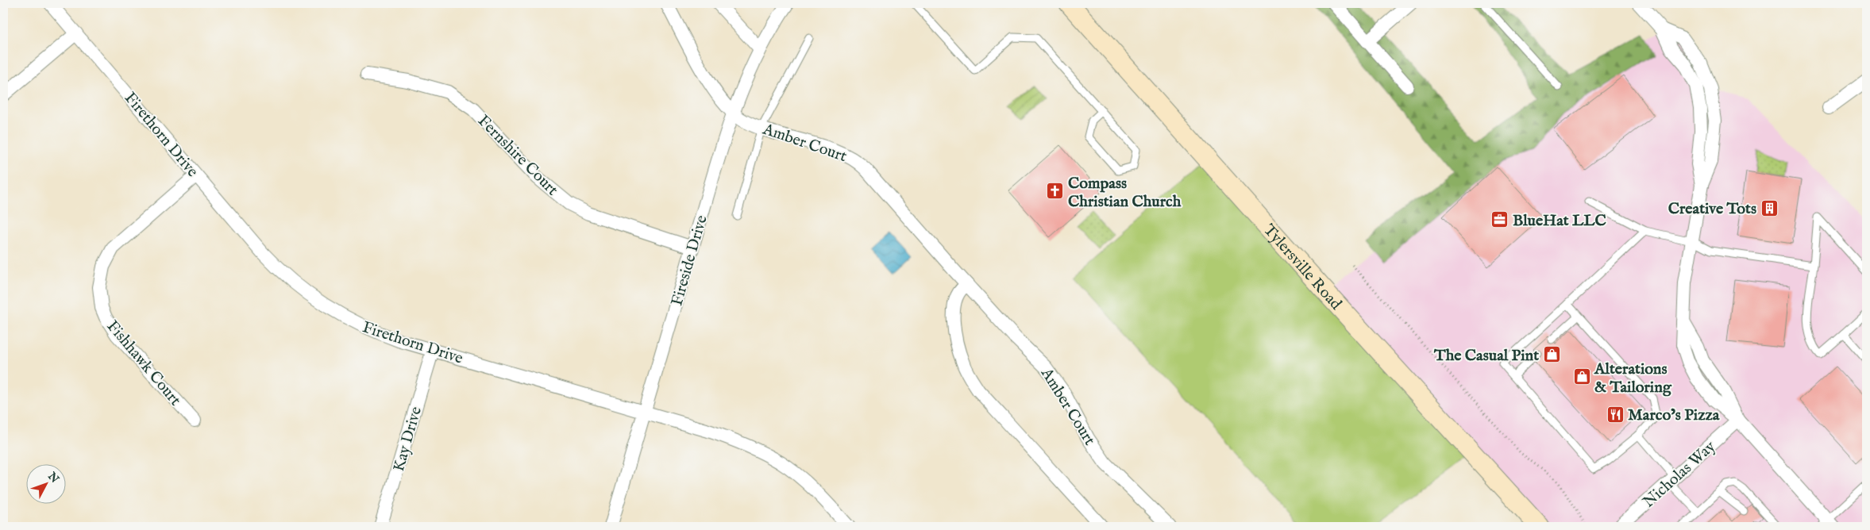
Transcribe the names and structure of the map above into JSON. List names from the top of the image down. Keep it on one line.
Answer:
{"streets":{"main road":["Tylersville Road"],"street":["Firethorn Drive","Amber Court","Fernshire Court","Fireside Drive","Fishhawk Court","Kay Drive","Nicholas Way"]},"crossings":[["Firethorn Drive","Fireside Drive"],["Firethorn Drive","Fishhawk Court"],["Firethorn Drive","Kay Drive"],["Amber Court","Fireside Drive"],["Fernshire Court","Fireside Drive"]],"places":{"church":["Compass Christian Church"],"building":["Creative Tots"],"office":["BlueHat LLC"],"shop":["The Casual Pint","Alterations & Tailoring"],"restaurant":["Marco’s Pizza"]},"north":"top right"}
